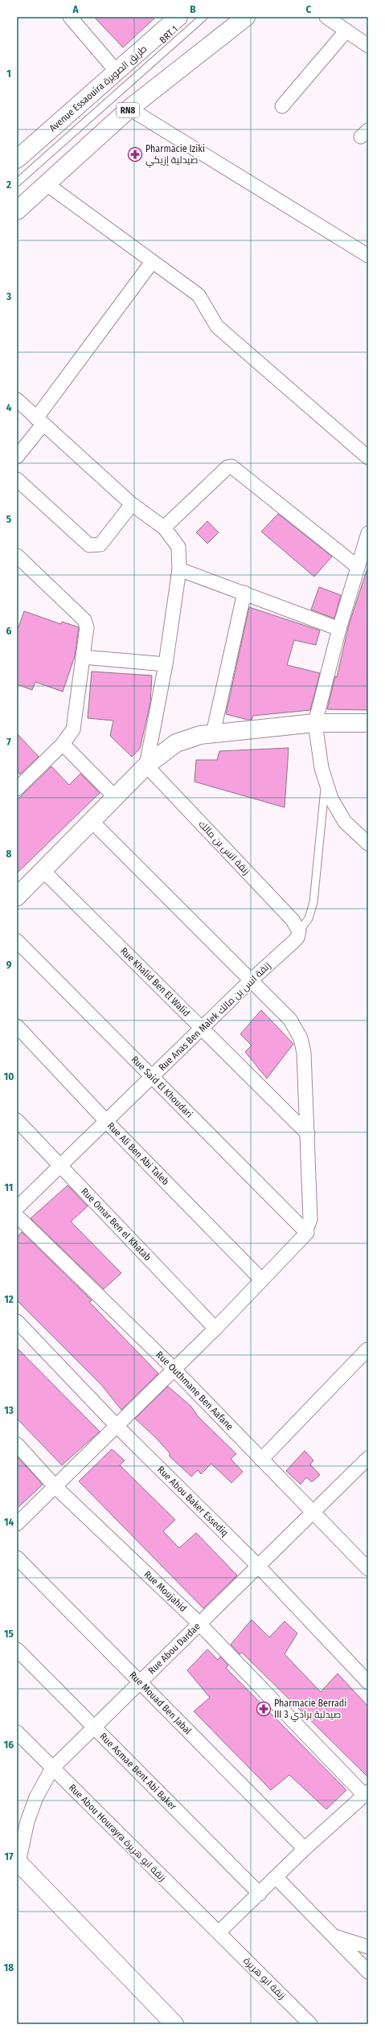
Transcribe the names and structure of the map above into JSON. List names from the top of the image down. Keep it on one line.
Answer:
{"streets":{"main road":["Avenue Essaouira طريق الصويرة","RN8"],"street":["زنقة انس بن مالك","Rue Khalid Ben El Walid","Rue Anas Ben Malek زنقة انس بن مالك","Rue Said El Khoudari","Rue Ali Ben Abi Taleb","Rue Omar Ben el Khatab","Rue Outhmane Ben Aafane","Rue Abou Baker Essediq","Rue Moujahid","Rue Abou Dardae","Rue Mouad Ben Jabal","Rue Asmae Bent Abi Baker","Rue Abou Hourayra زنقة ابو هريرة","زنقة ابو هريرة"],"lane":["BRT 1"]},"crossings":[["زنقة انس بن مالك","Rue Anas Ben Malek زنقة انس بن مالك"],["Rue Khalid Ben El Walid","Rue Anas Ben Malek زنقة انس بن مالك"],["Rue Anas Ben Malek زنقة انس بن مالك","Rue Said El Khoudari"],["Rue Anas Ben Malek زنقة انس بن مالك","Rue Ali Ben Abi Taleb"],["Rue Anas Ben Malek زنقة انس بن مالك","Rue Omar Ben el Khatab"],["Rue Outhmane Ben Aafane","Rue Abou Dardae"],["Rue Abou Baker Essediq","Rue Abou Dardae"],["Rue Moujahid","Rue Abou Dardae"],["Rue Abou Dardae","Rue Mouad Ben Jabal"],["Rue Abou Dardae","Rue Asmae Bent Abi Baker"],["Rue Abou Dardae","Rue Abou Hourayra زنقة ابو هريرة"],["Rue Abou Hourayra زنقة ابو هريرة","زنقة ابو هريرة"]],"places":{"pharmacy":["Pharmacie Iziki صيدلية إزيكي","Pharmacie Berradi III صيدلية برادي 3"]},"grid":{"columns":["A","B","C"],"rows":["1","2","3","4","5","6","7","8","9","10","11","12","13","14","15","16","17","18"]}}
